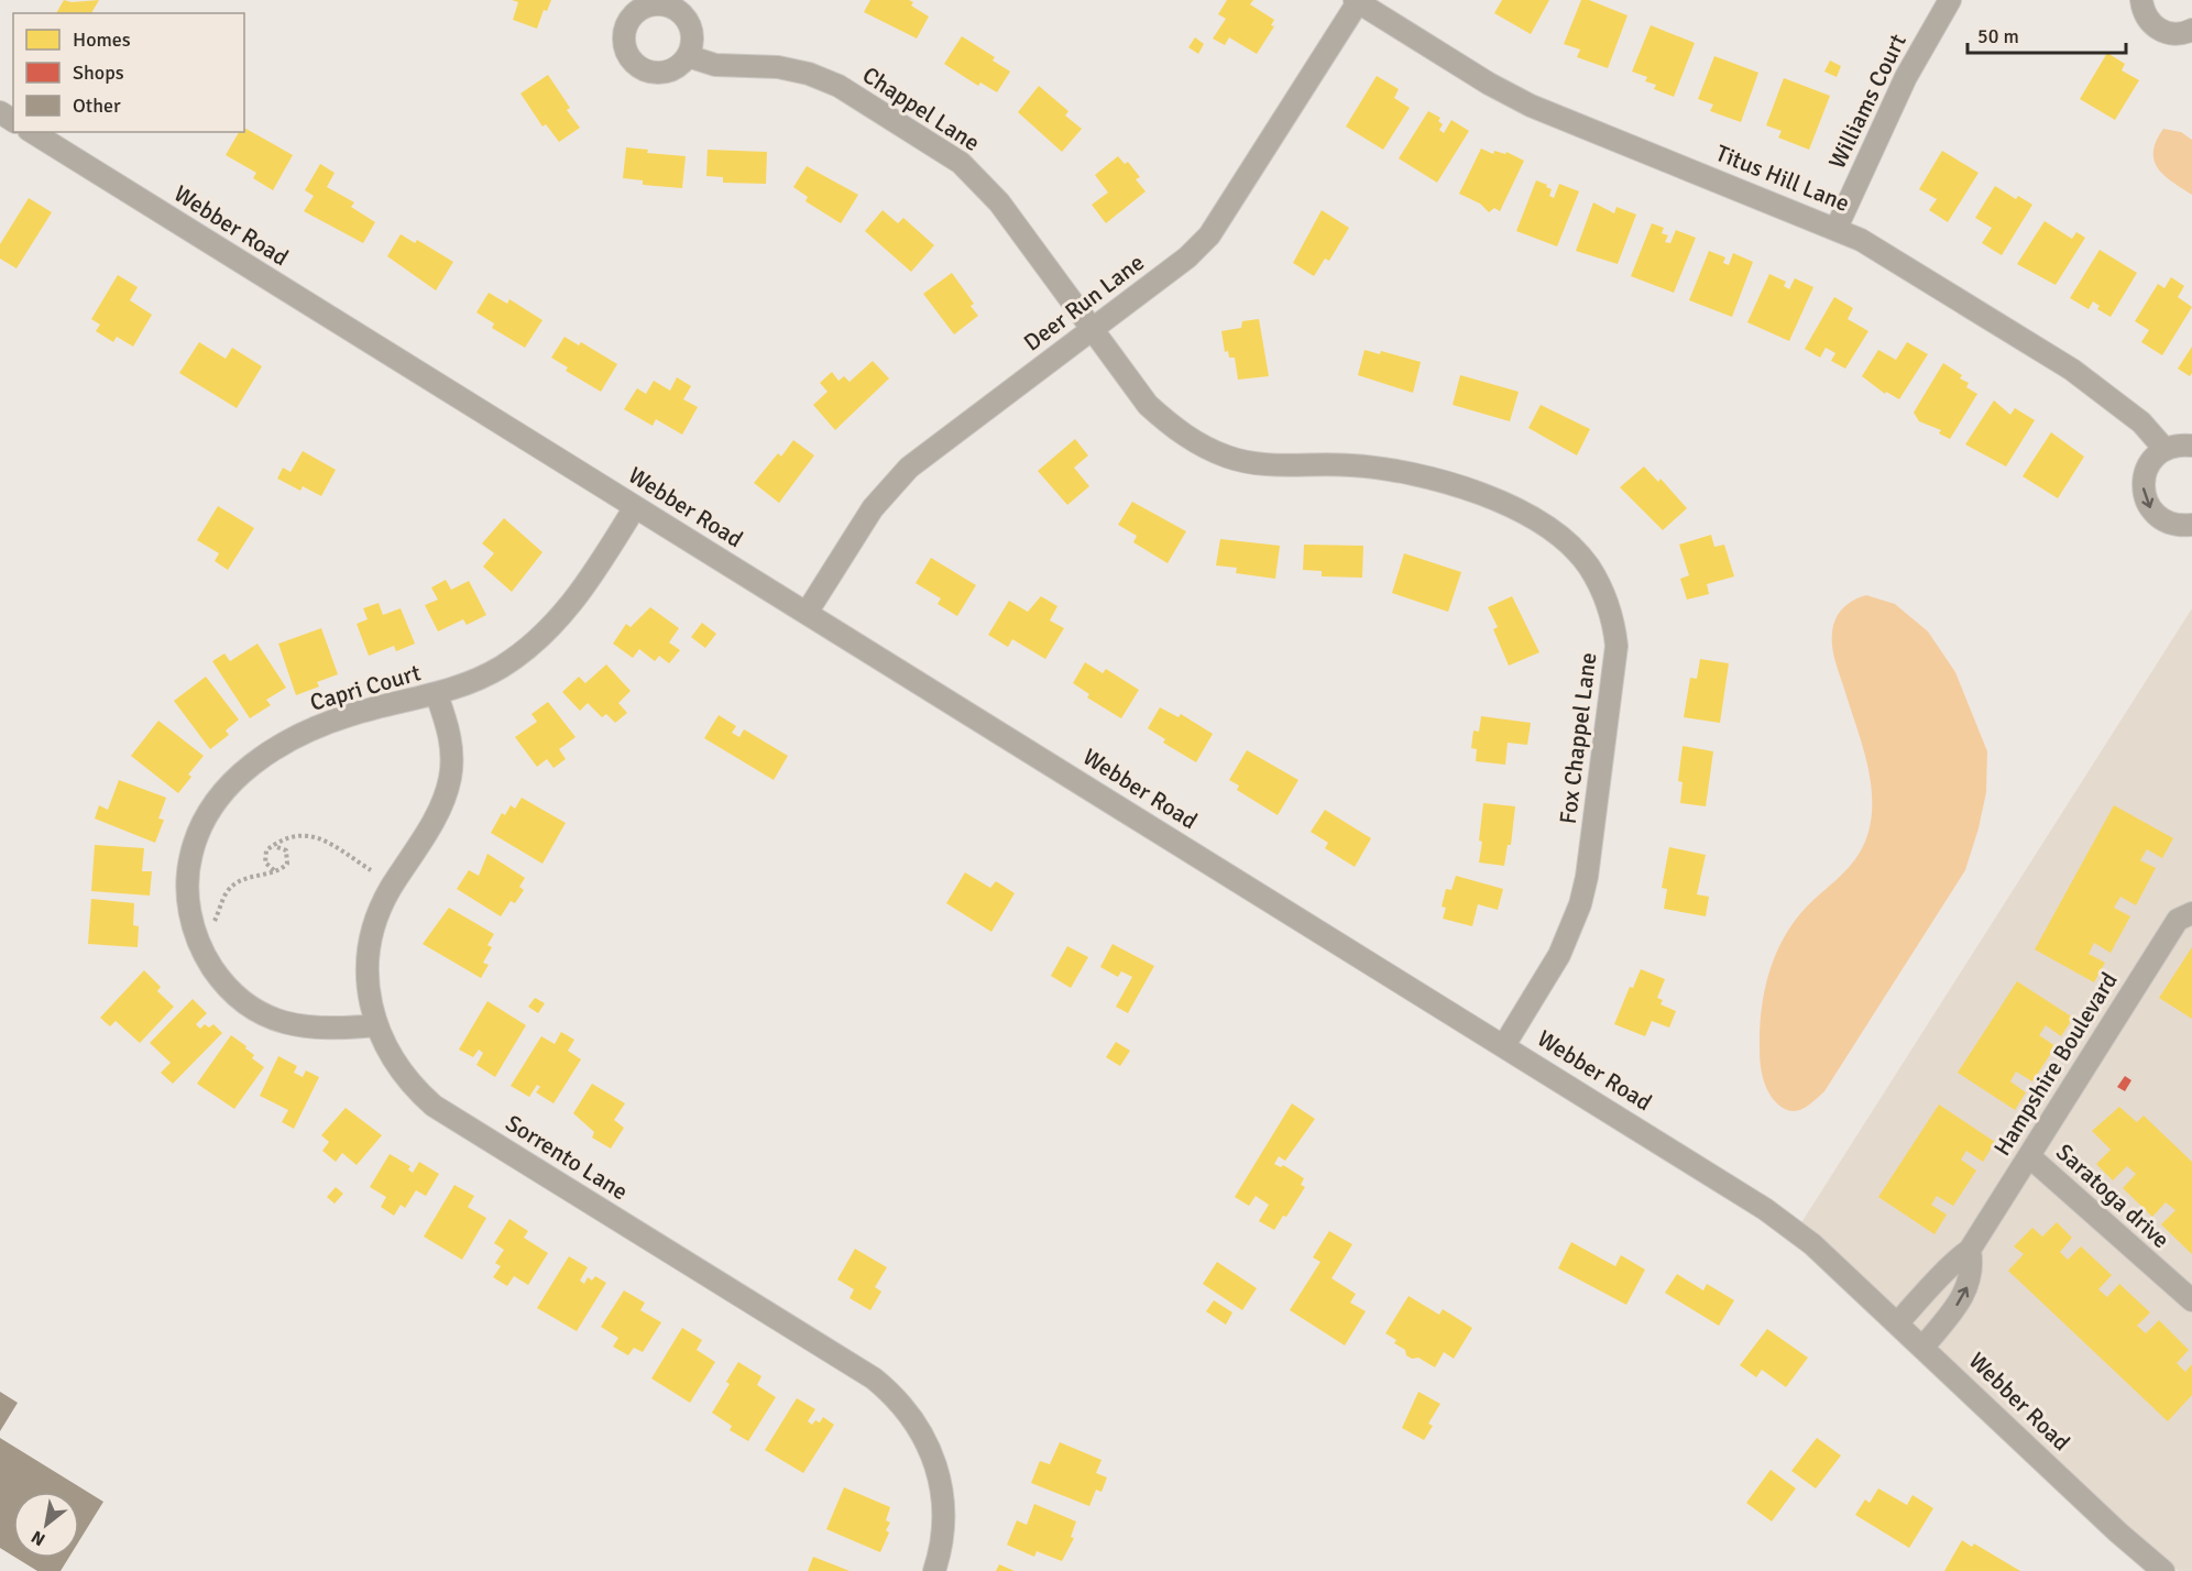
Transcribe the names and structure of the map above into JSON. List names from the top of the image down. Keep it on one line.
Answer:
{"streets":{"street":["Williams Court","Chappel Lane","Titus Hill Lane","Webber Road","Deer Run Lane","Capri Court","Fox Chappel Lane","Hampshire Boulevard","Sorrento Lane","Saratoga drive"]},"crossings":[["Williams Court","Titus Hill Lane"],["Chappel Lane","Deer Run Lane"],["Chappel Lane","Fox Chappel Lane"],["Titus Hill Lane","Deer Run Lane"],["Webber Road","Deer Run Lane"],["Webber Road","Capri Court"],["Webber Road","Fox Chappel Lane"],["Webber Road","Hampshire Boulevard"],["Deer Run Lane","Fox Chappel Lane"],["Capri Court","Sorrento Lane"],["Hampshire Boulevard","Saratoga drive"]],"legend":["Homes","Shops","Other"],"scale_bar":"50 m","north":"bottom left"}
